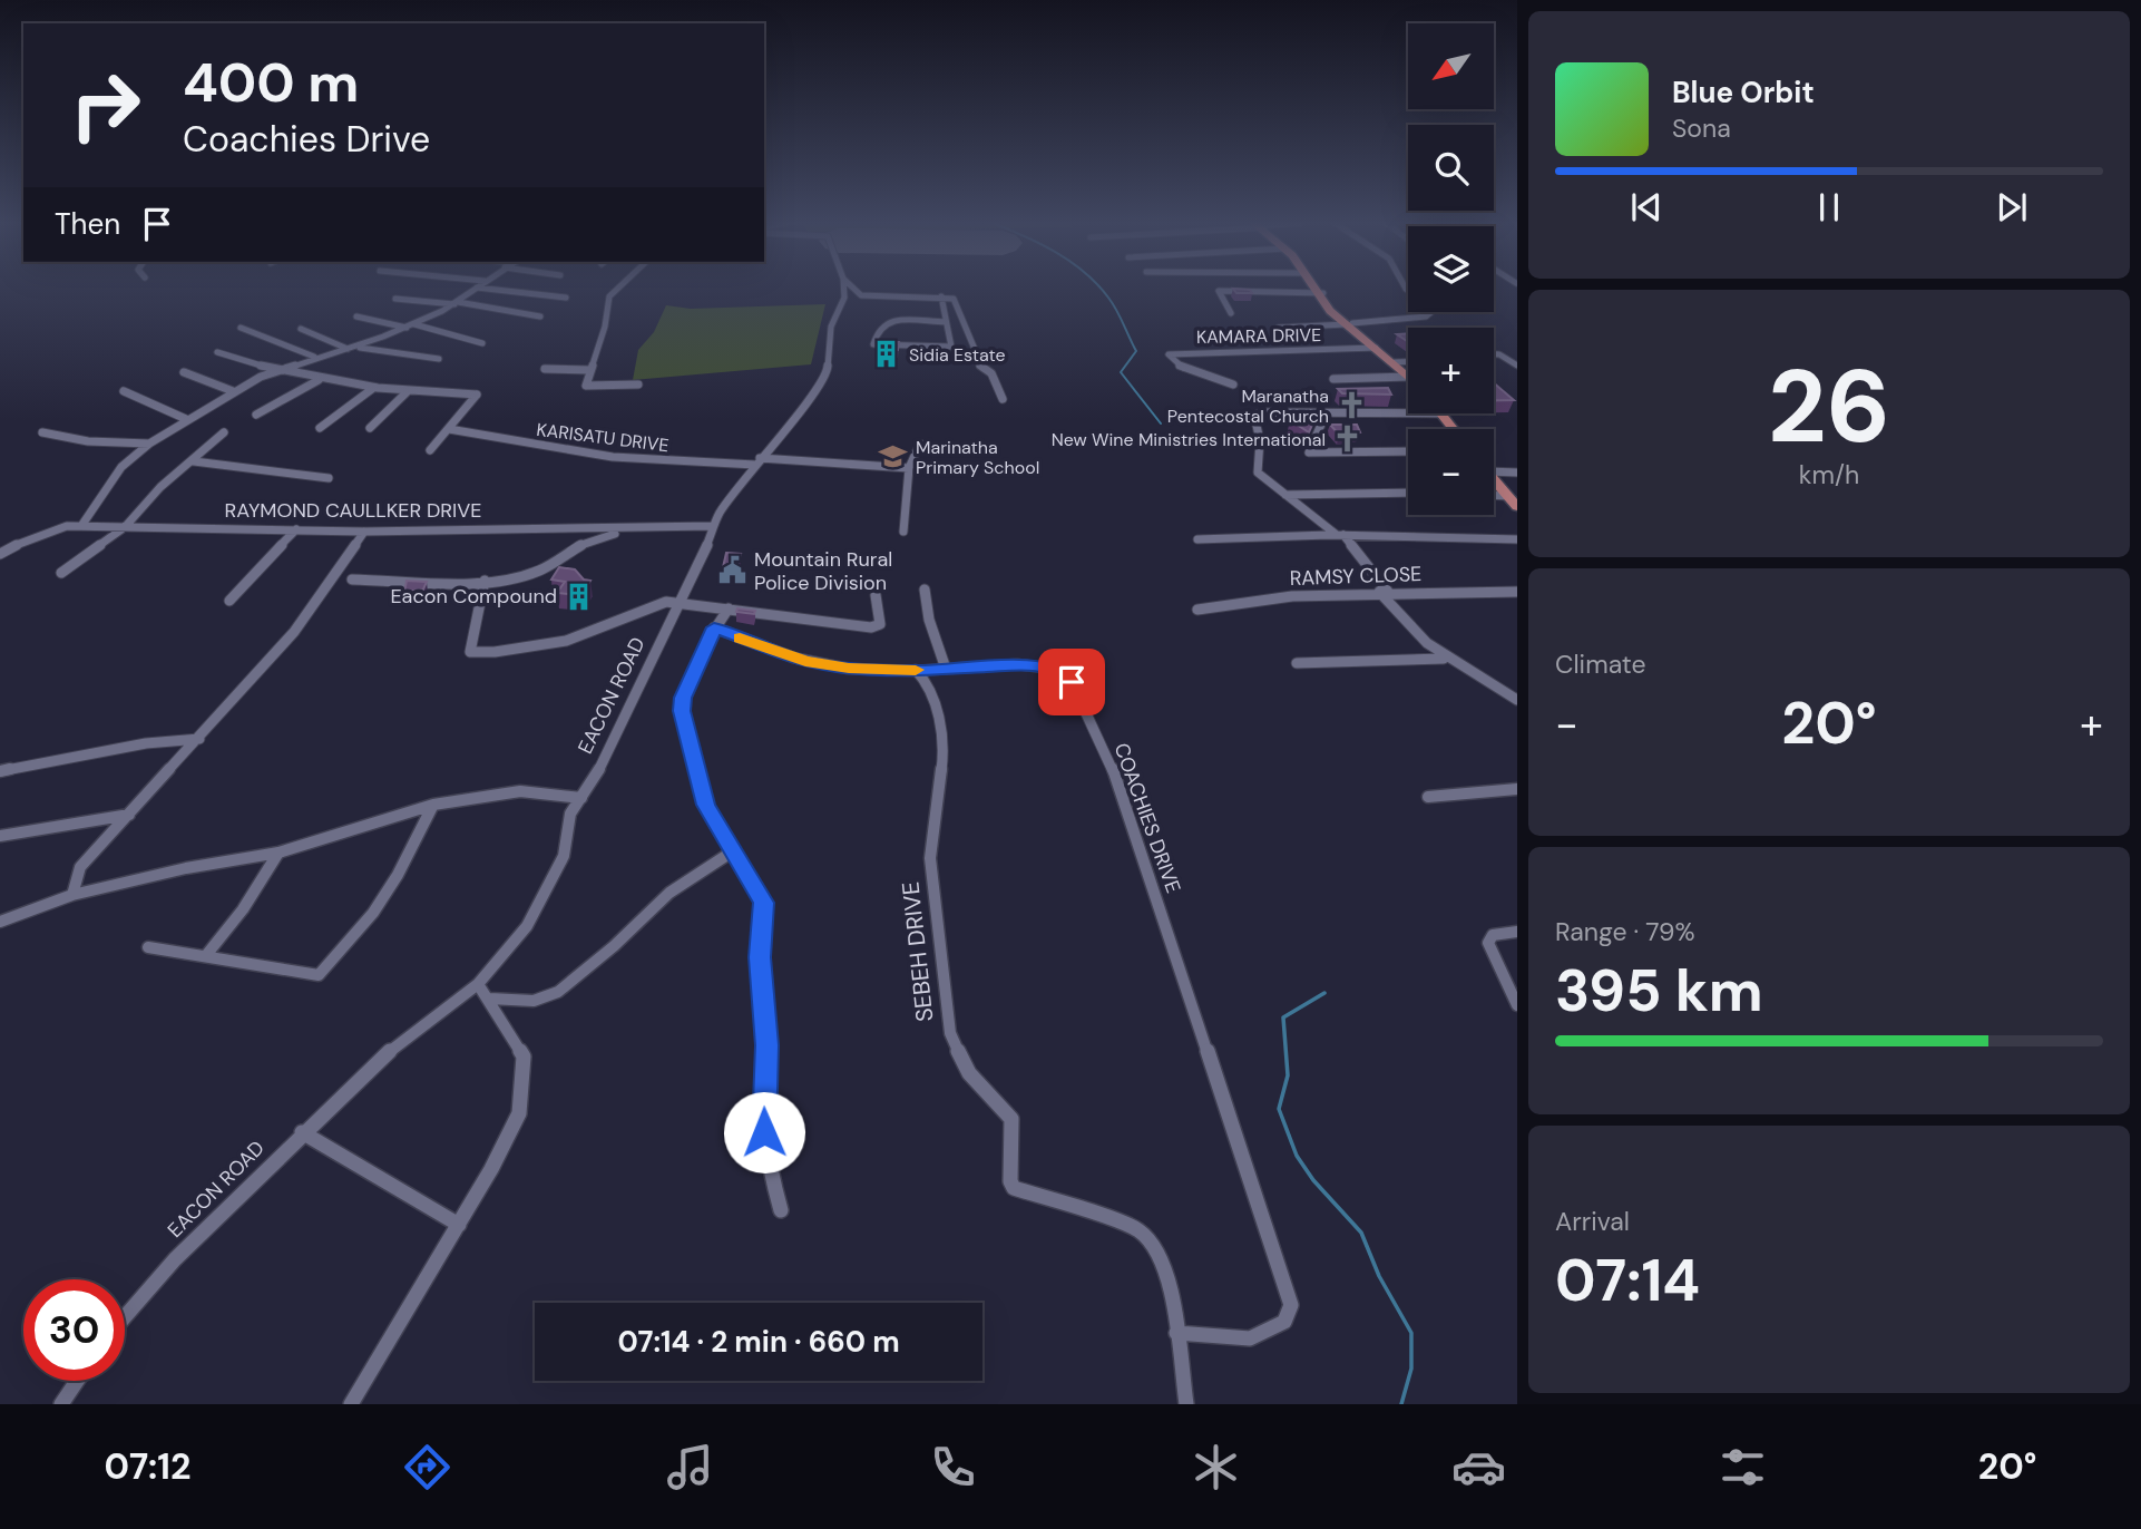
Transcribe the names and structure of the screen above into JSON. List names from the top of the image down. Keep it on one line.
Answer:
{"streets":{"street":["KAMARA DRIVE","KARISATU DRIVE","RAYMOND CAULLKER DRIVE","RAMSY CLOSE","EACON ROAD","COACHIES DRIVE","SEBEH DRIVE"]},"crossings":[["KARISATU DRIVE","EACON ROAD"],["RAYMOND CAULLKER DRIVE","EACON ROAD"],["COACHIES DRIVE","SEBEH DRIVE"]],"places":{"building":["Sidia Estate","Eacon Compound"],"church":["Maranatha Pentecostal Church","New Wine Ministries International"],"school or university":["Marinatha Primary School"],"public building":["Mountain Rural Police Division"]},"north":"bottom left","page":{"map_buttons":["+","−"],"turn":["400 m","Coachies Drive"],"song":["Blue Orbit","Sona"],"then":"Then","tile":[["26","km/h"],"Climate",["Range · 79%","395 km"],["Arrival","07:14"]],"heat":["−","20°","+"],"limit":"30","trip":"07:14 · 2 min · 660 m","tabs":["07:12","20°"]}}
